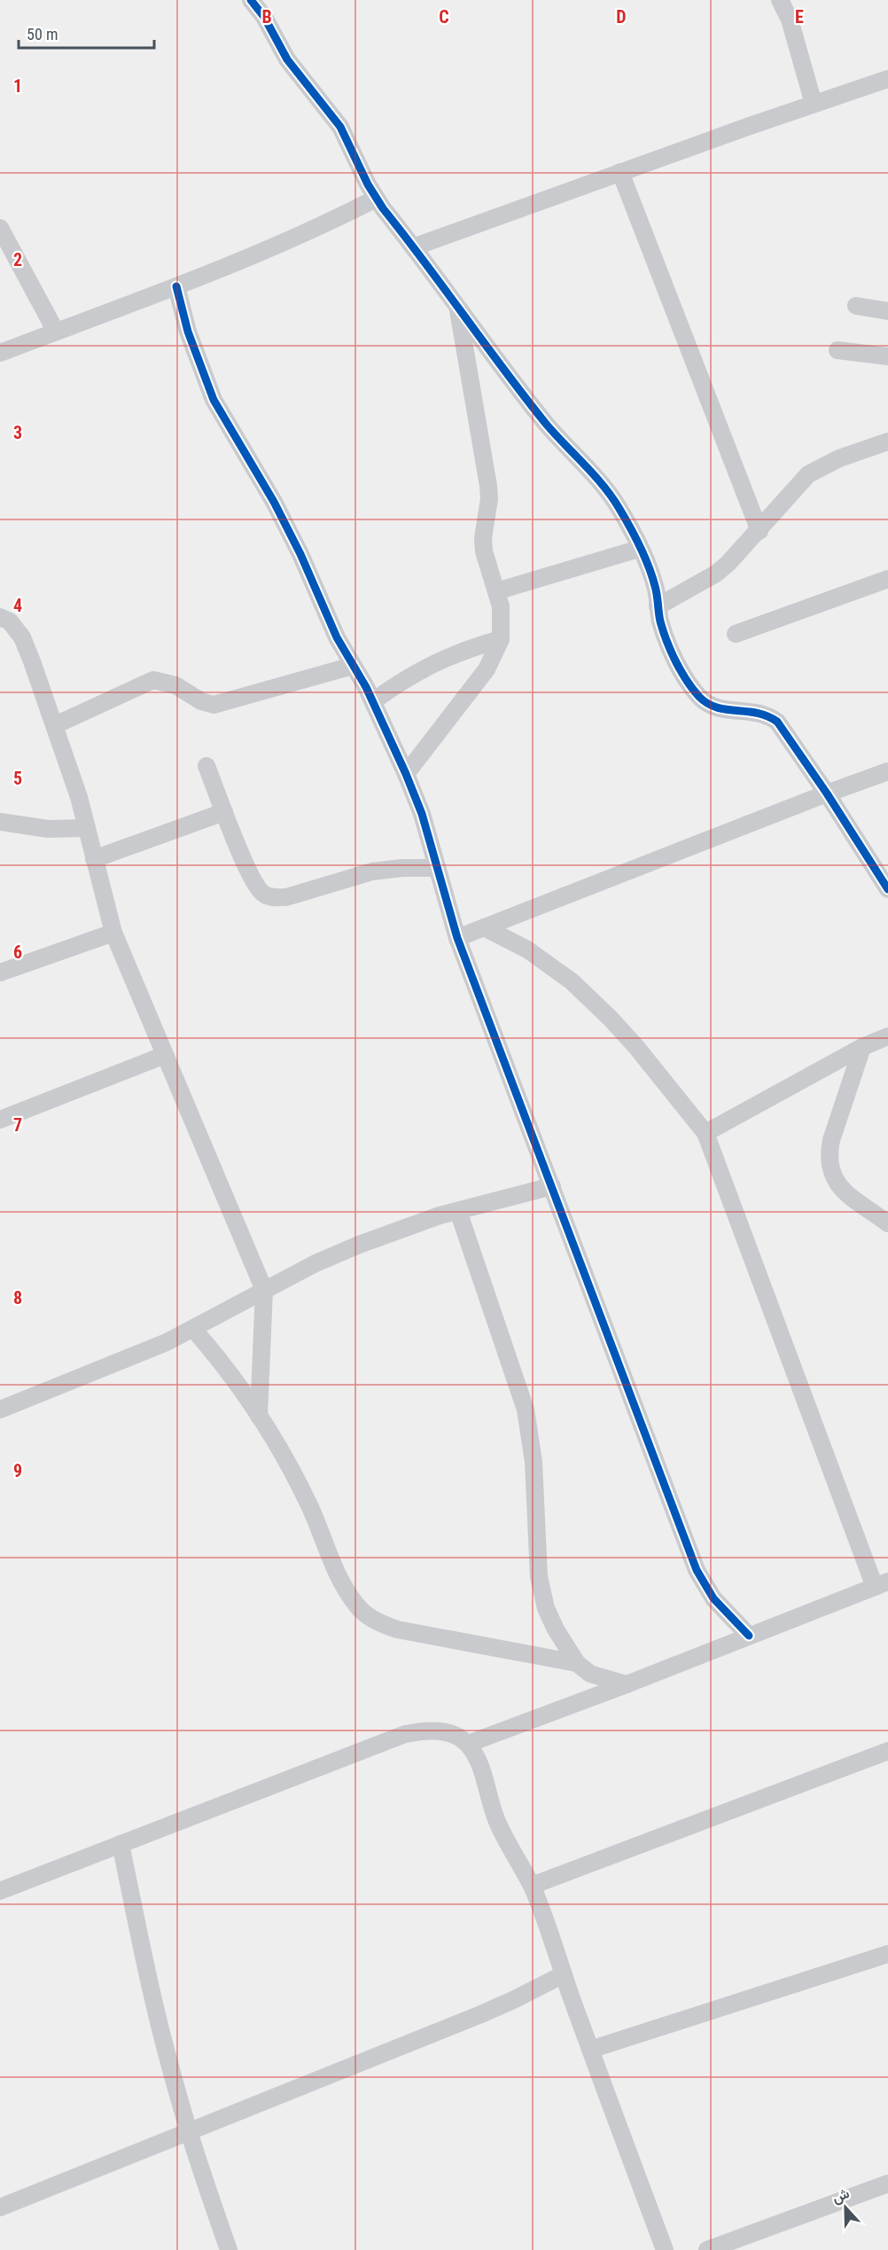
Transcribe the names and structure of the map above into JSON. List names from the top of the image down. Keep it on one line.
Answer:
{"scale_bar":"50 m","north":"top","grid":{"columns":["B","C","D","E"],"rows":["1","2","3","4","5","6","7","8","9"]}}
